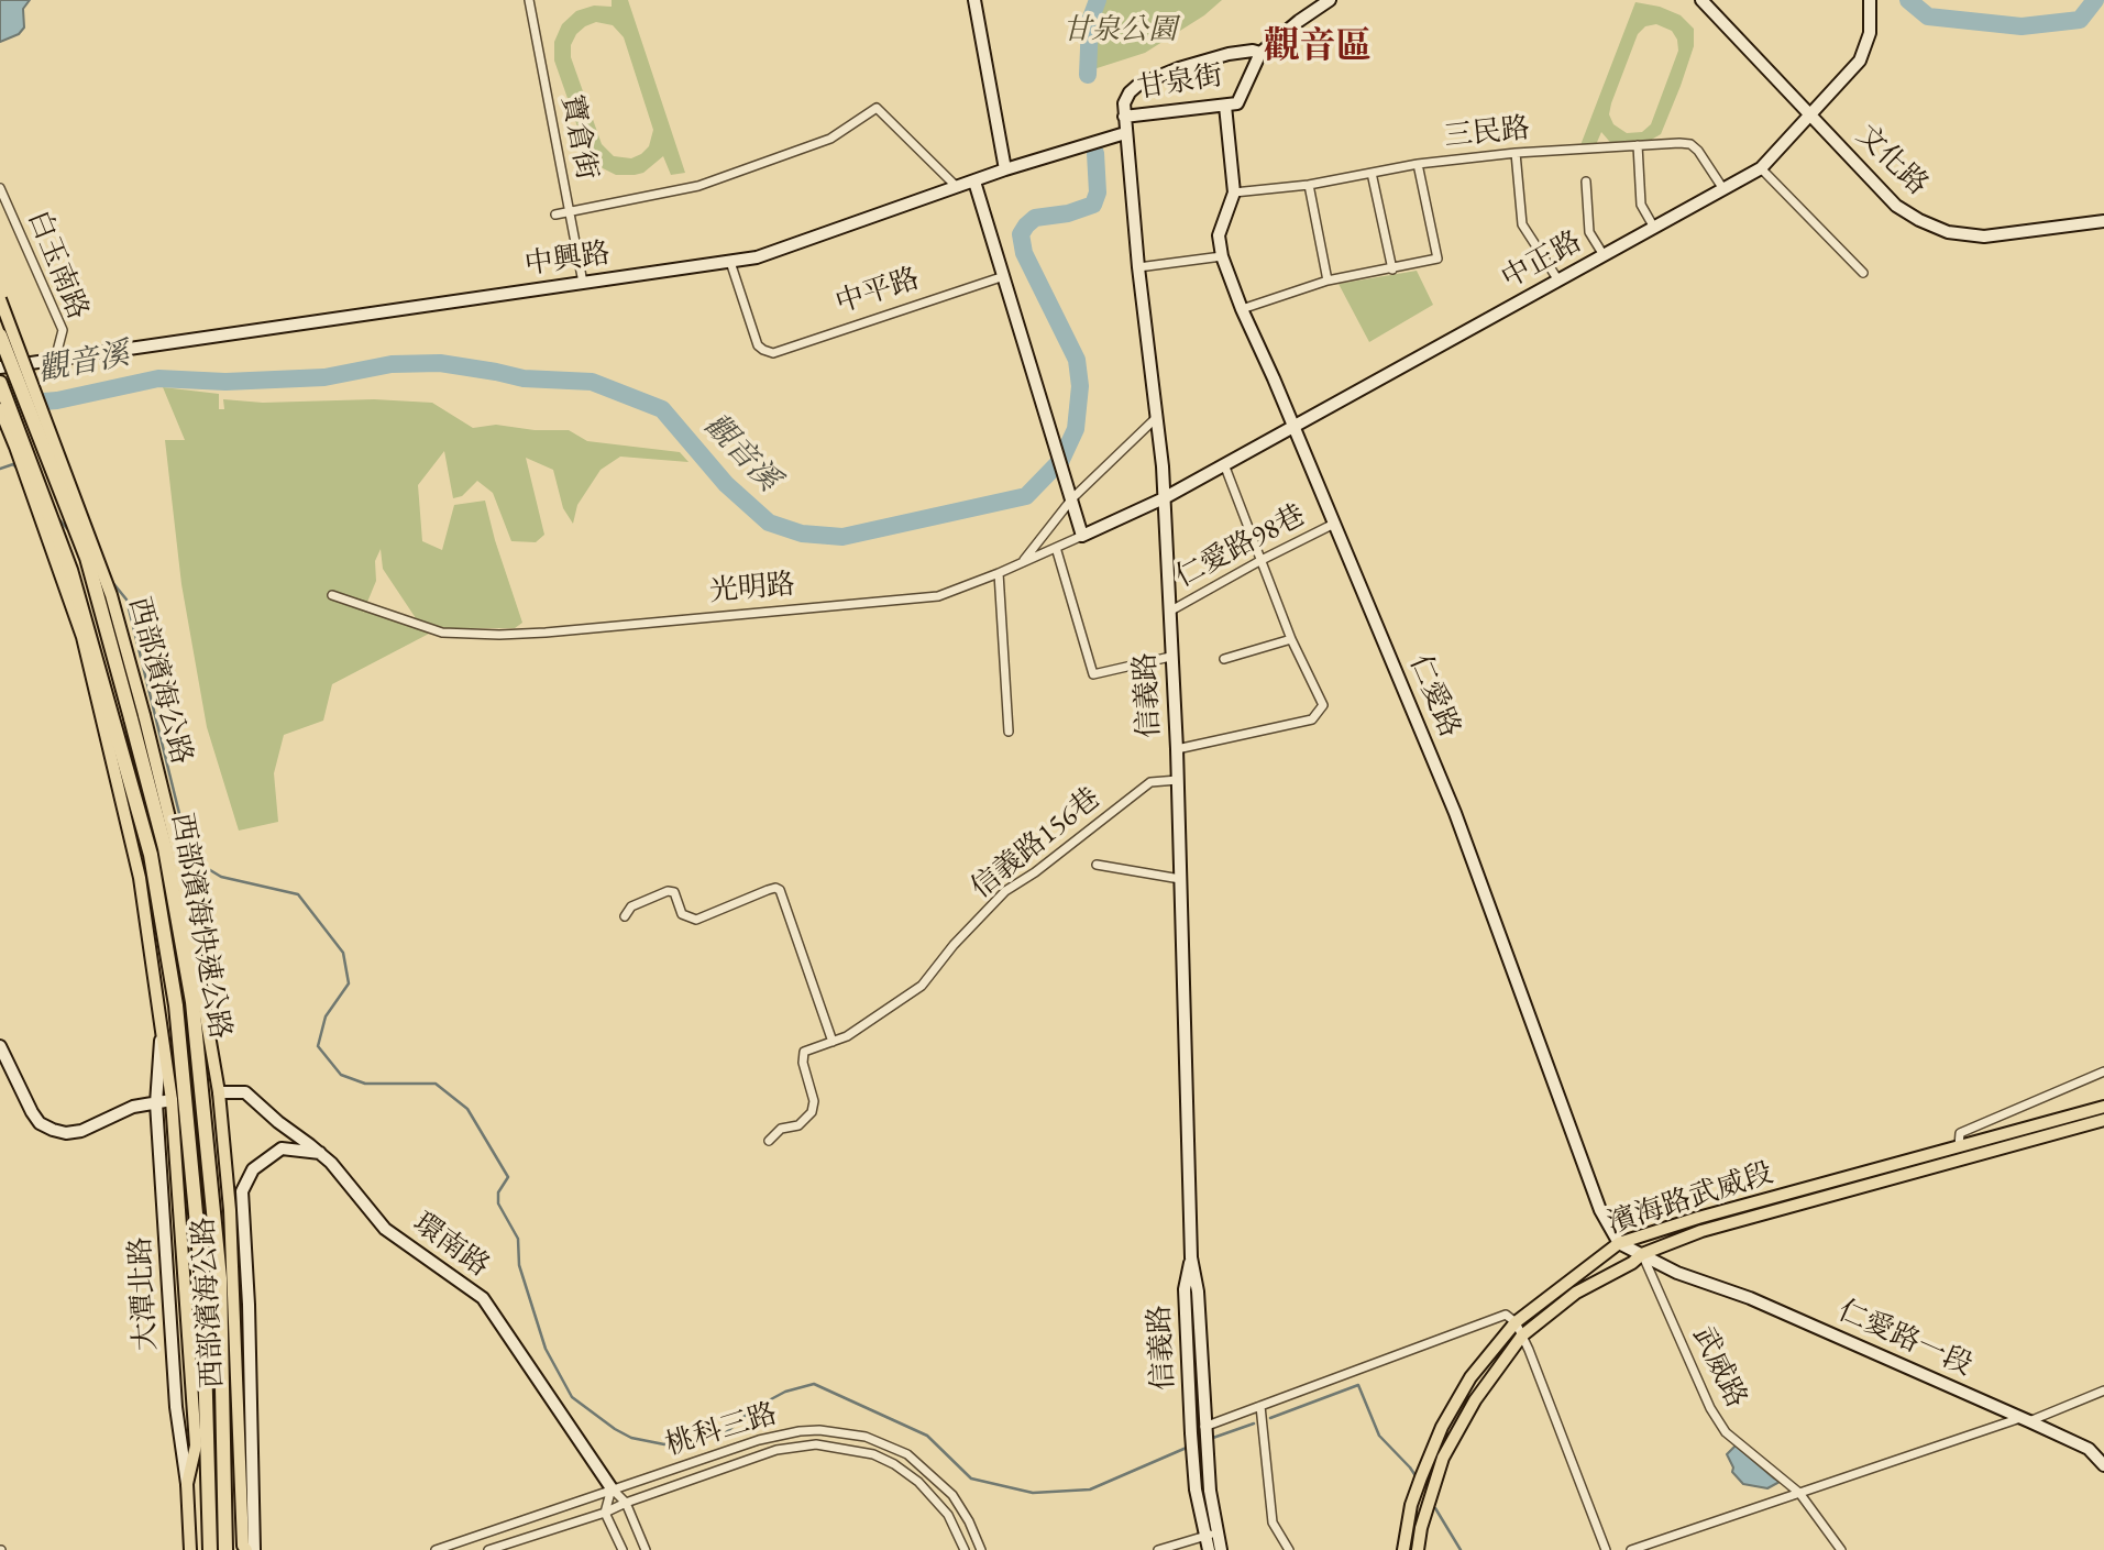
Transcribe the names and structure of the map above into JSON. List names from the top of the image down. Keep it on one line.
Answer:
{"streets":{"highway":["西部濱海快速公路"],"main road":["西部濱海公路","濱海路武威段","大潭北路"],"street":["甘泉街","三民路","寶倉街","文化路","中興路","中正路","白玉南路","中平路","仁愛路98巷","光明路","信義路","仁愛路","信義路156巷","環南路","仁愛路一段","武威路","桃科三路"]},"crossings":[["甘泉街","中興路"],["甘泉街","信義路"],["甘泉街","仁愛路"],["三民路","中正路"],["三民路","仁愛路"],["寶倉街","中興路"],["文化路","中正路"],["中興路","白玉南路"],["中興路","中平路"],["中興路","信義路"],["中正路","光明路"],["中正路","信義路"],["中正路","仁愛路"],["仁愛路98巷","信義路"],["仁愛路98巷","仁愛路"],["光明路","信義路"],["西部濱海公路","西部濱海快速公路"],["西部濱海公路","環南路"],["西部濱海公路","大潭北路"],["信義路","信義路156巷"],["仁愛路","濱海路武威段"],["濱海路武威段","仁愛路一段"],["濱海路武威段","武威路"],["環南路","桃科三路"],["仁愛路一段","武威路"]],"districts":["觀音區"],"water":["觀音溪"],"parks":["甘泉公園"]}
